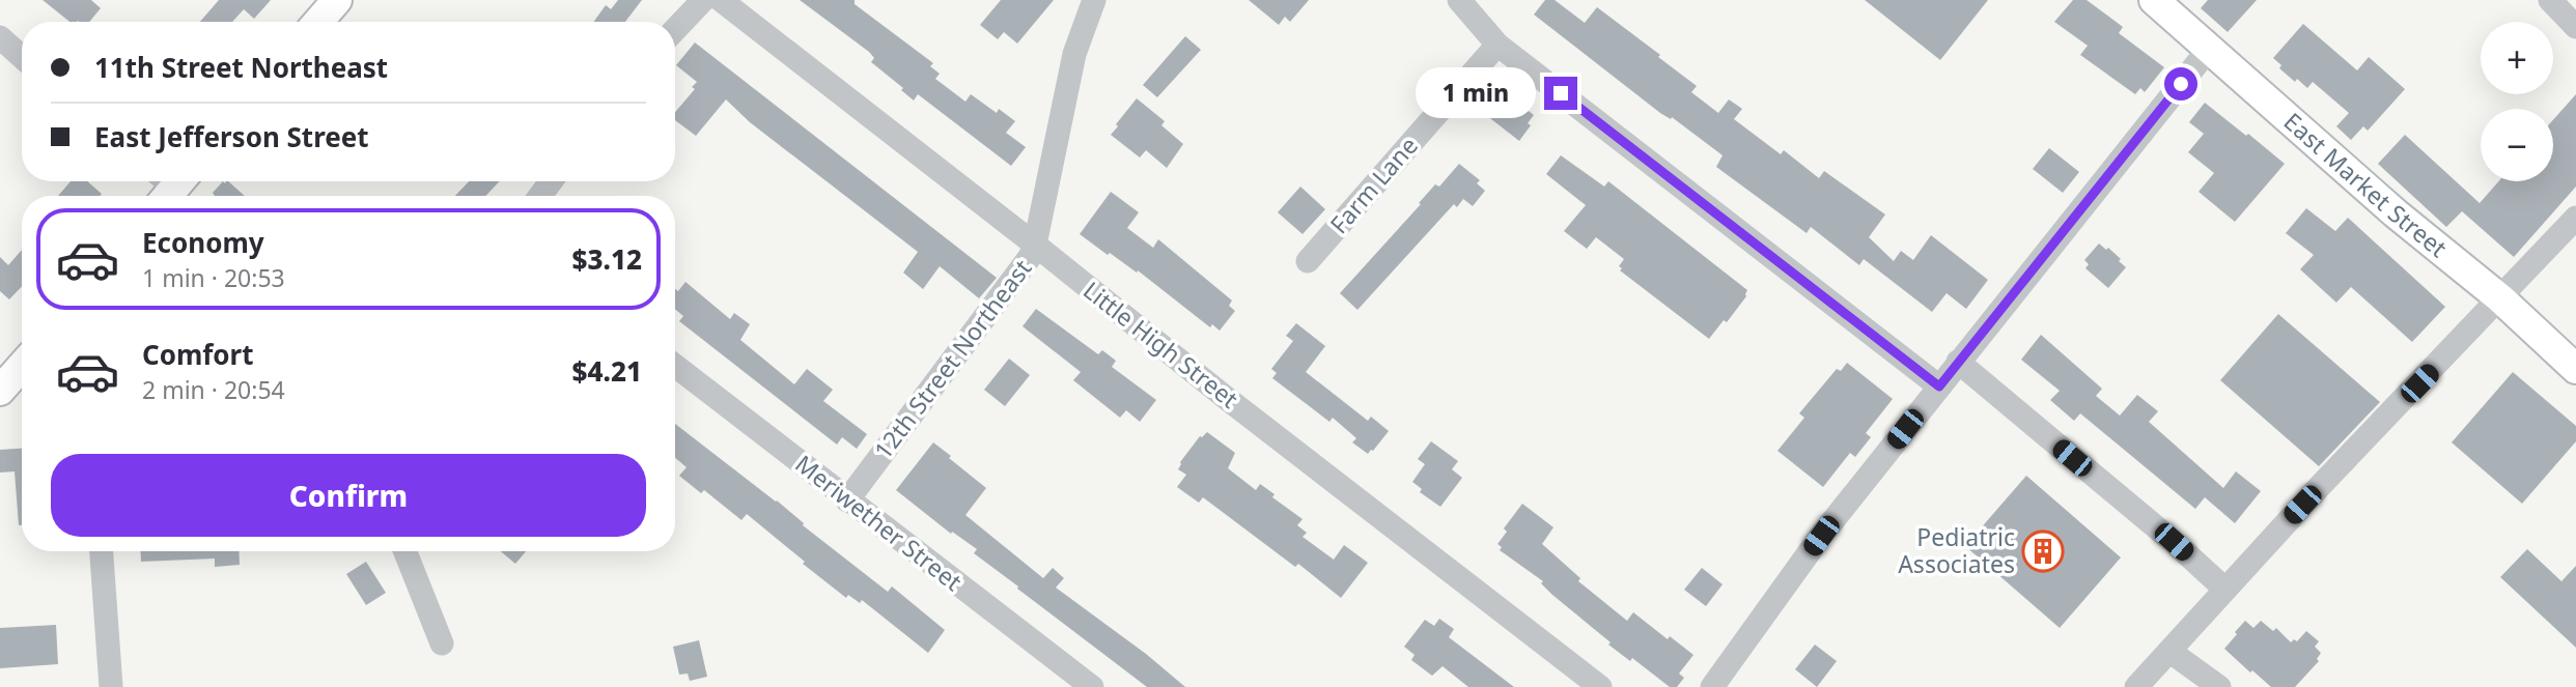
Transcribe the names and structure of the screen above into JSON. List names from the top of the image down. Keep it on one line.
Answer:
{"streets":{"main road":["East Market Street"],"street":["Farm Lane","Little High Street","12th Street Northeast","Meriwether Street"]},"crossings":[["Little High Street","12th Street Northeast"],["12th Street Northeast","Meriwether Street"]],"places":{"building":["Pediatric Associates"]},"page":{"map_buttons":["+","−"],"banner":["11th Street Northeast","East Jefferson Street"],"bubble":"1 min","list":[{"name":"Economy","note":"1 min · 20:53","value":"$3.12"},{"name":"Comfort","note":"2 min · 20:54","value":"$4.21"}],"buttons":"Confirm"}}
